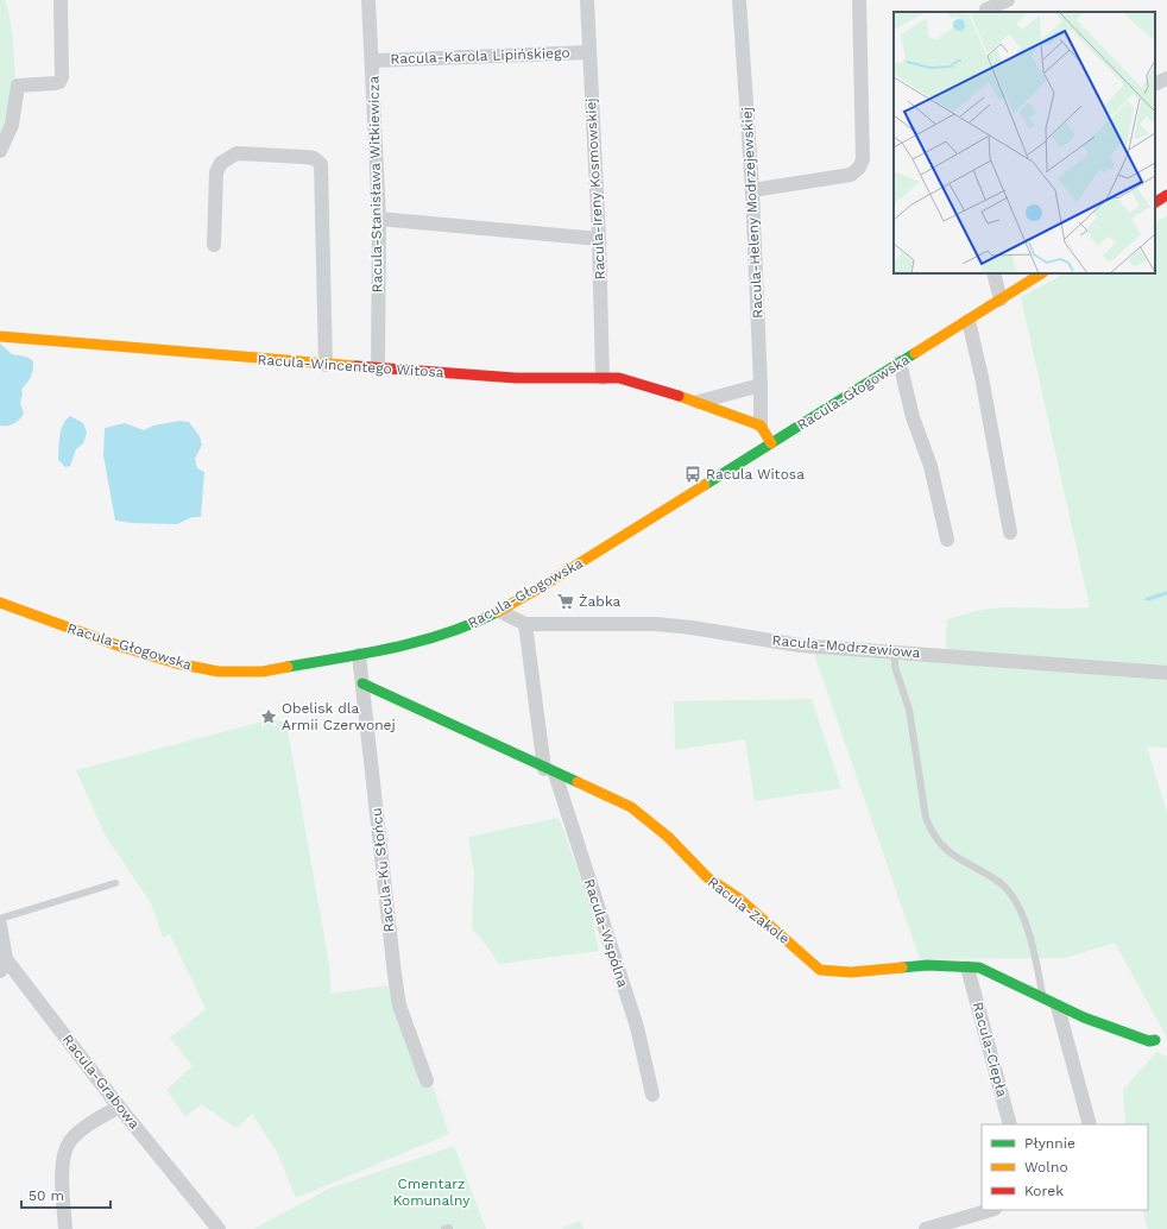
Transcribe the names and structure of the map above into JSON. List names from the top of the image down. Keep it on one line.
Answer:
{"streets":{"street":["Racula-Karola Lipińskiego","Racula-Stanisława Witkiewicza","Racula-Ireny Kosmowskiej","Racula-Heleny Modrzejewskiej","Racula-Wincentego Witosa","Racula-Głogowska","Racula-Modrzewiowa","Racula-Ku Słońcu","Racula-Zakole","Racula-Wspólna","Racula-Ciepła","Racula-Grabowa"]},"crossings":[["Racula-Karola Lipińskiego","Racula-Stanisława Witkiewicza"],["Racula-Karola Lipińskiego","Racula-Ireny Kosmowskiej"],["Racula-Stanisława Witkiewicza","Racula-Wincentego Witosa"],["Racula-Ireny Kosmowskiej","Racula-Wincentego Witosa"],["Racula-Heleny Modrzejewskiej","Racula-Wincentego Witosa"],["Racula-Głogowska","Racula-Modrzewiowa"],["Racula-Głogowska","Racula-Ku Słońcu"],["Racula-Ku Słońcu","Racula-Zakole"],["Racula-Zakole","Racula-Wspólna"],["Racula-Zakole","Racula-Ciepła"]],"parks":["Cmentarz Komunalny"],"places":{"bus stop":["Racula Witosa"],"supermarket":["Żabka"],"place":["Obelisk dla Armii Czerwonej"]},"legend":["Płynnie","Wolno","Korek"],"scale_bar":"50 m"}
